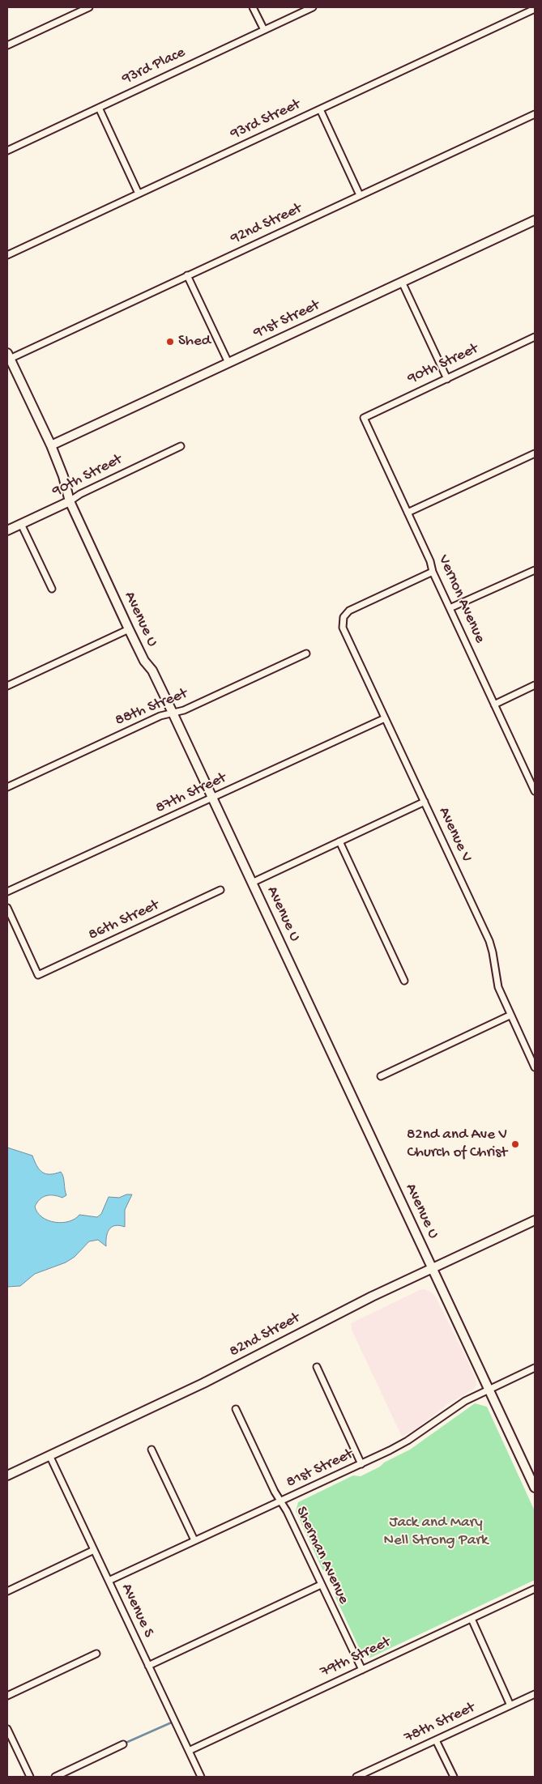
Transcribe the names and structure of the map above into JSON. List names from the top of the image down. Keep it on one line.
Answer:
{"streets":{"street":["93rd Place","93rd Street","92nd Street","91st Street","90th Street","Vernon Avenue","Avenue U","88th Street","87th Street","Avenue V","86th Street","82nd Street","81st Street","Sherman Avenue","Avenue S","79th Street","78th Street"]},"crossings":[["92nd Street","Avenue U"],["91st Street","Avenue U"],["90th Street","Vernon Avenue"],["90th Street","Avenue U"],["Vernon Avenue","Avenue V"],["Avenue U","88th Street"],["Avenue U","87th Street"],["Avenue U","82nd Street"],["Avenue U","81st Street"],["87th Street","Avenue V"],["82nd Street","Avenue S"],["81st Street","Sherman Avenue"],["81st Street","Avenue S"],["Sherman Avenue","79th Street"],["Avenue S","79th Street"]],"parks":["Jack and Mary Nell Strong Park"],"places":["Shed","82nd and Ave V Church of Christ"]}
